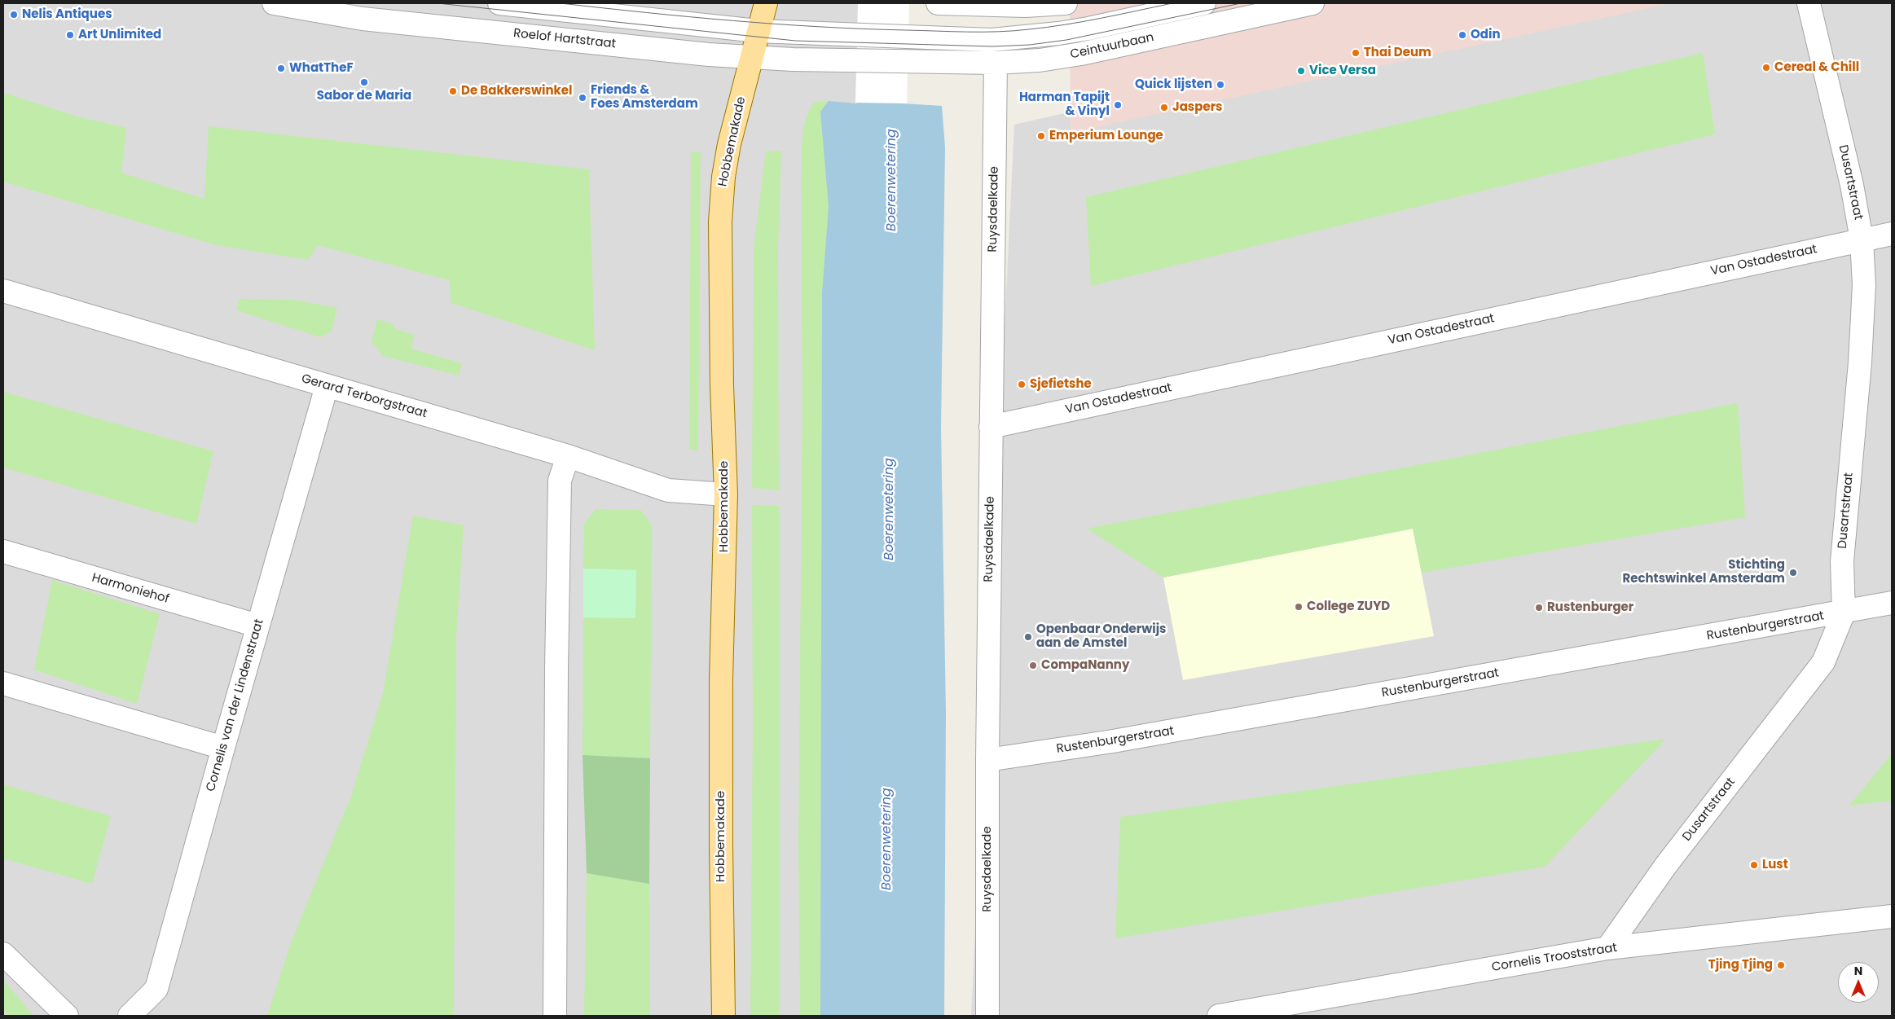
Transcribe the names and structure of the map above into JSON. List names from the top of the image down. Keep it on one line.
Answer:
{"streets":{"main road":["Hobbemakade"],"street":["Roelof Hartstraat","Ceintuurbaan","Dusartstraat","Ruysdaelkade","Van Ostadestraat","Gerard Terborgstraat","Harmoniehof","Rustenburgerstraat","Cornelis van der Lindenstraat","Cornelis Trooststraat"]},"crossings":[["Roelof Hartstraat","Ceintuurbaan"],["Roelof Hartstraat","Hobbemakade"],["Ceintuurbaan","Hobbemakade"],["Ceintuurbaan","Ruysdaelkade"],["Hobbemakade","Gerard Terborgstraat"],["Dusartstraat","Van Ostadestraat"],["Dusartstraat","Rustenburgerstraat"],["Dusartstraat","Cornelis Trooststraat"],["Ruysdaelkade","Van Ostadestraat"],["Ruysdaelkade","Rustenburgerstraat"],["Gerard Terborgstraat","Cornelis van der Lindenstraat"],["Harmoniehof","Cornelis van der Lindenstraat"]],"water":["Boerenwetering"],"places":["Nelis Antiques","Art Unlimited","Odin","Thai Deum","Cereal & Chill","WhatTheF","Vice Versa","Sabor de Maria","Quick lijsten","De Bakkerswinkel","Friends & Foes Amsterdam","Harman Tapijt & Vinyl","Jaspers","Emperium Lounge","Sjefietshe","Stichting Rechtswinkel Amsterdam","College ZUYD","Rustenburger","Openbaar Onderwijs aan de Amstel","CompaNanny","Lust","Tjing Tjing"],"north":"top"}
